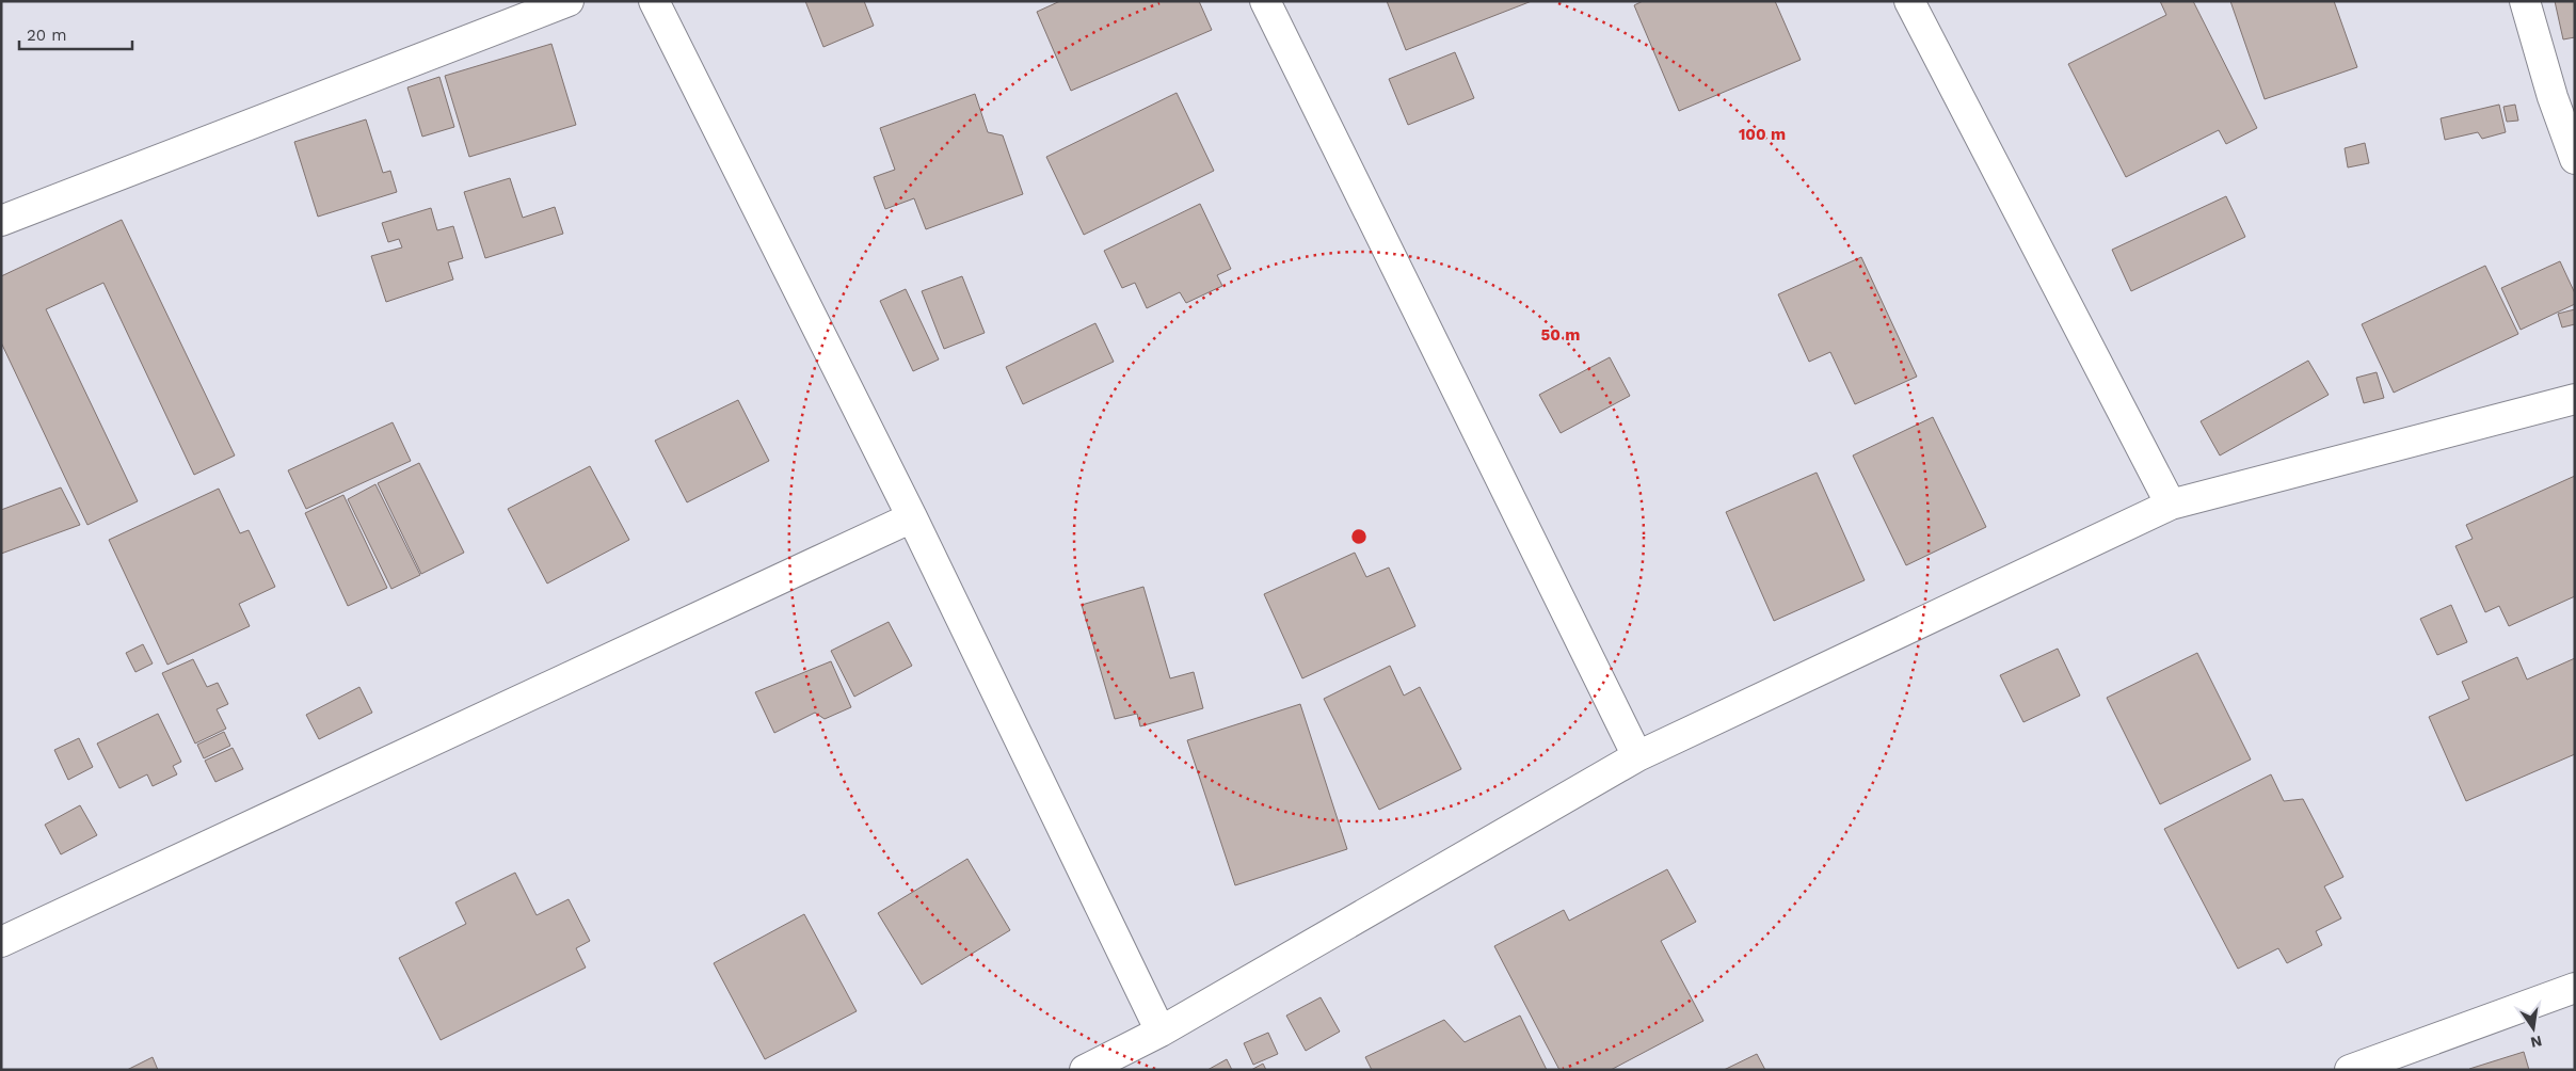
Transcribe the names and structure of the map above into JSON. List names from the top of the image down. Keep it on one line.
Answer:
{"scale_bar":"20 m","north":"bottom","rings":["100 m","50 m"]}
